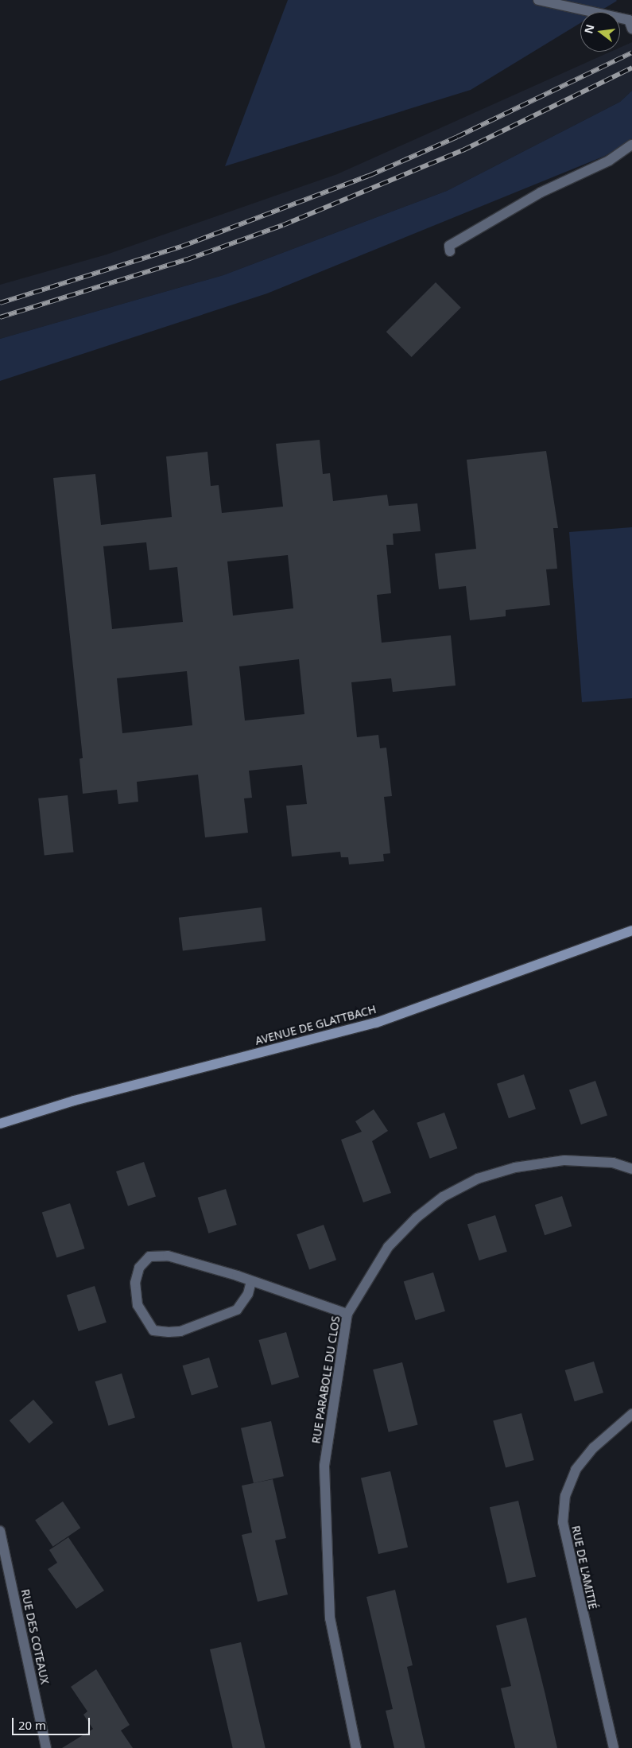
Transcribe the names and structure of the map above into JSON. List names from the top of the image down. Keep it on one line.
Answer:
{"streets":{"street":["AVENUE DE GLATTBACH","RUE PARABOLE DU CLOS","RUE DE L'AMITIÉ","RUE DES COTEAUX"]},"scale_bar":"20 m","north":"left"}
